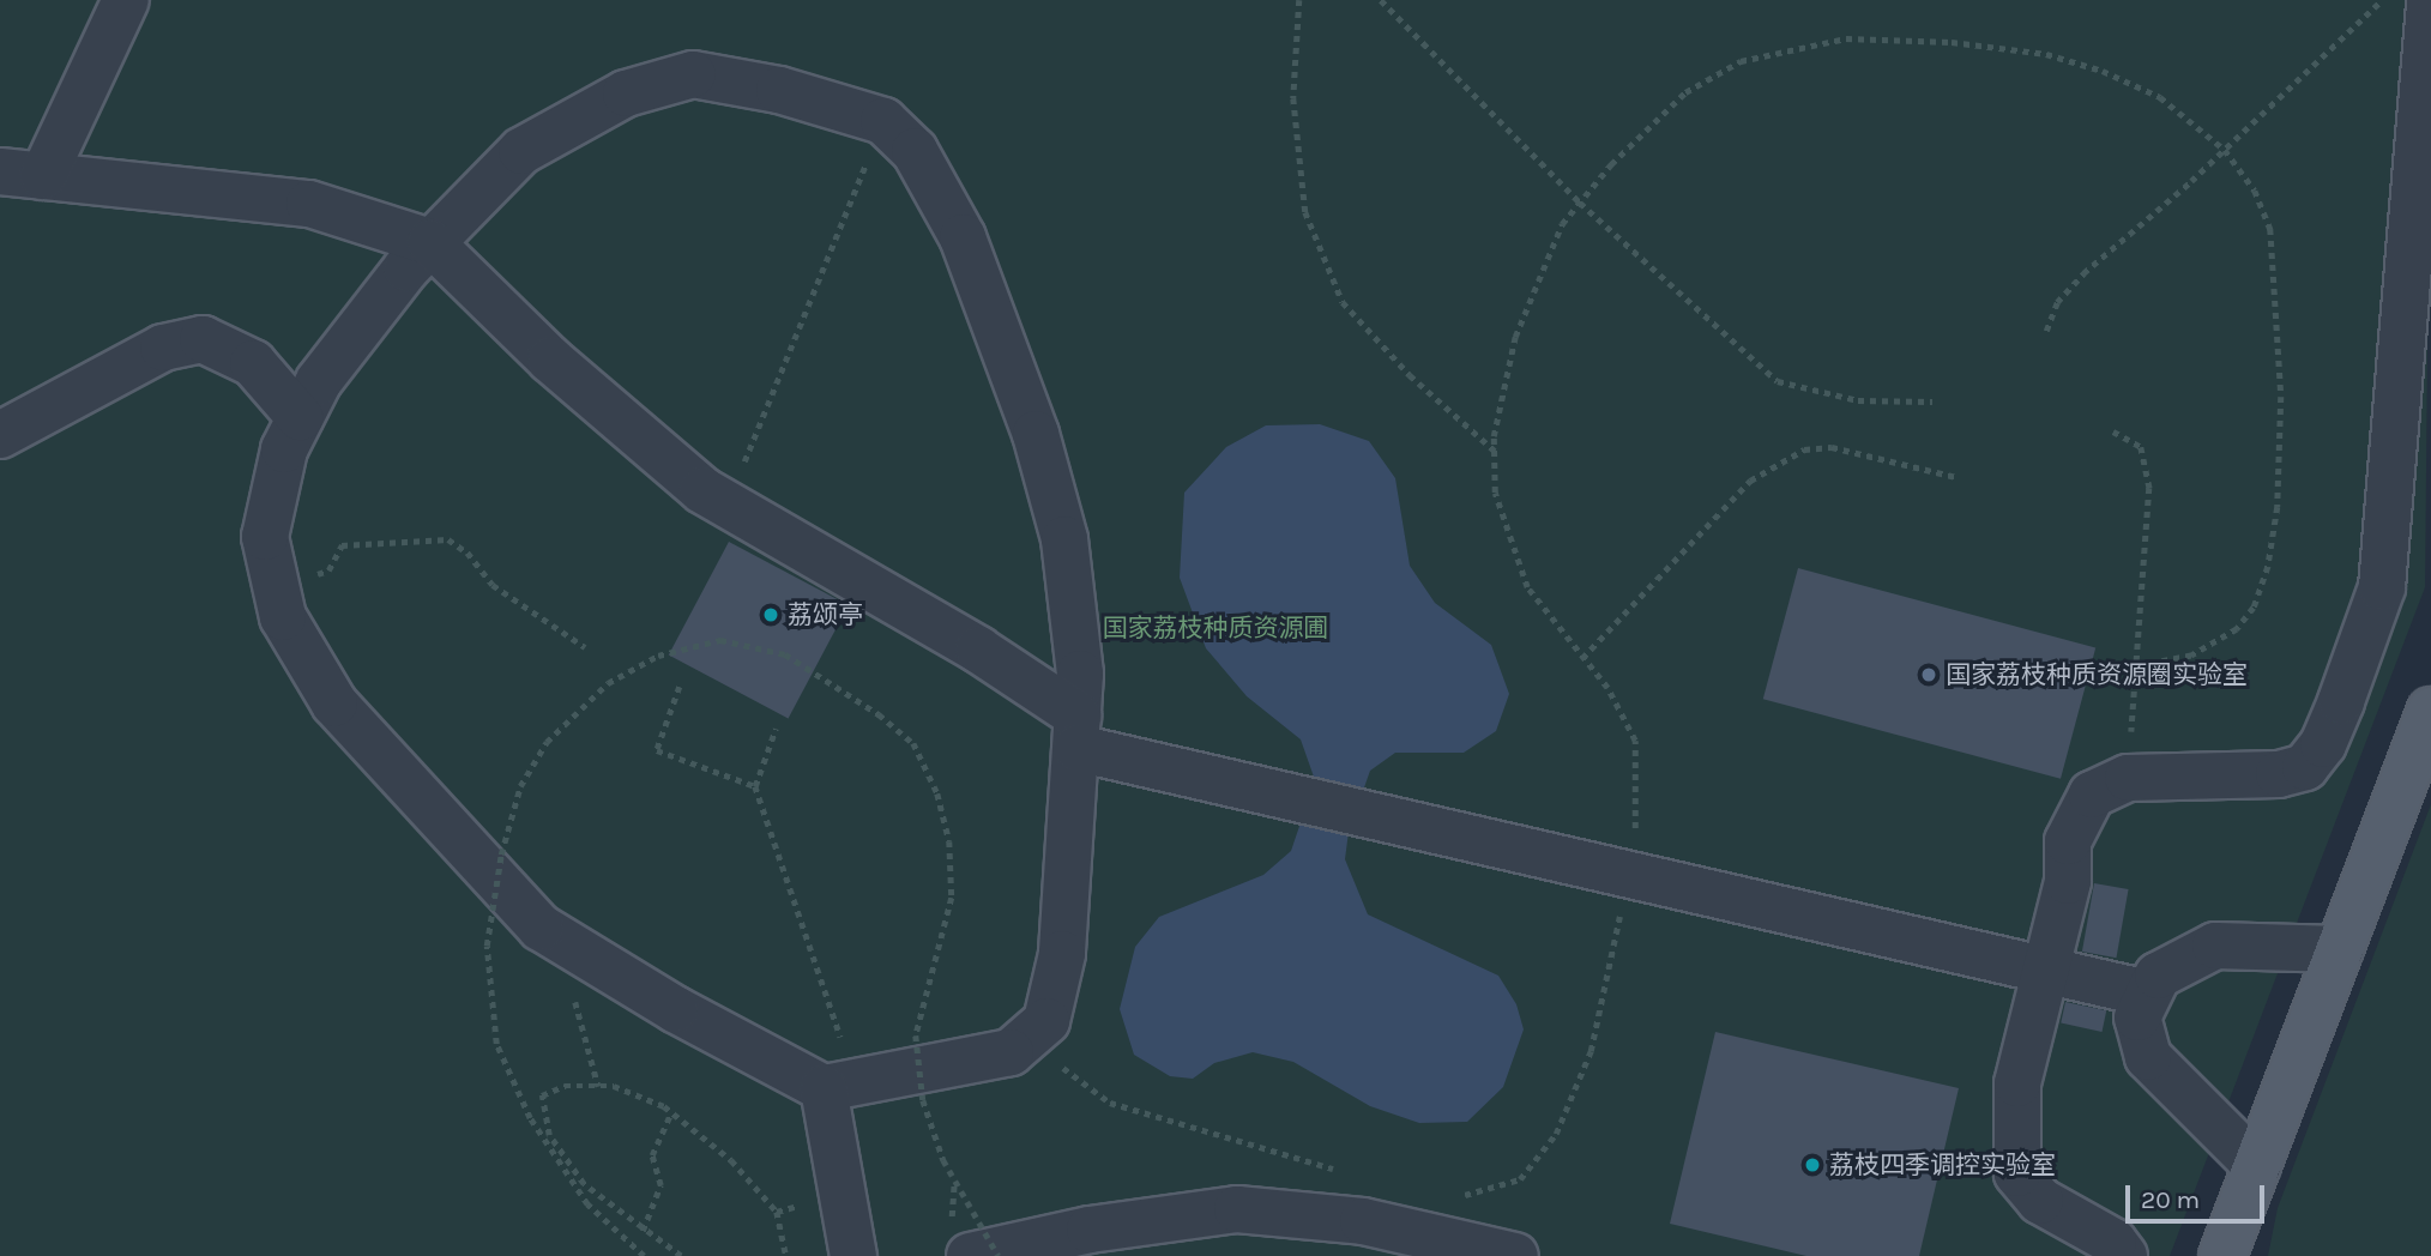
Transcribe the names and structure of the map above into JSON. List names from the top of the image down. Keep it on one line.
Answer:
{"parks":["国家荔枝种质资源圃"],"places":["荔颂亭","国家荔枝种质资源圈实验室","荔枝四季调控实验室"],"scale_bar":"20 m"}
